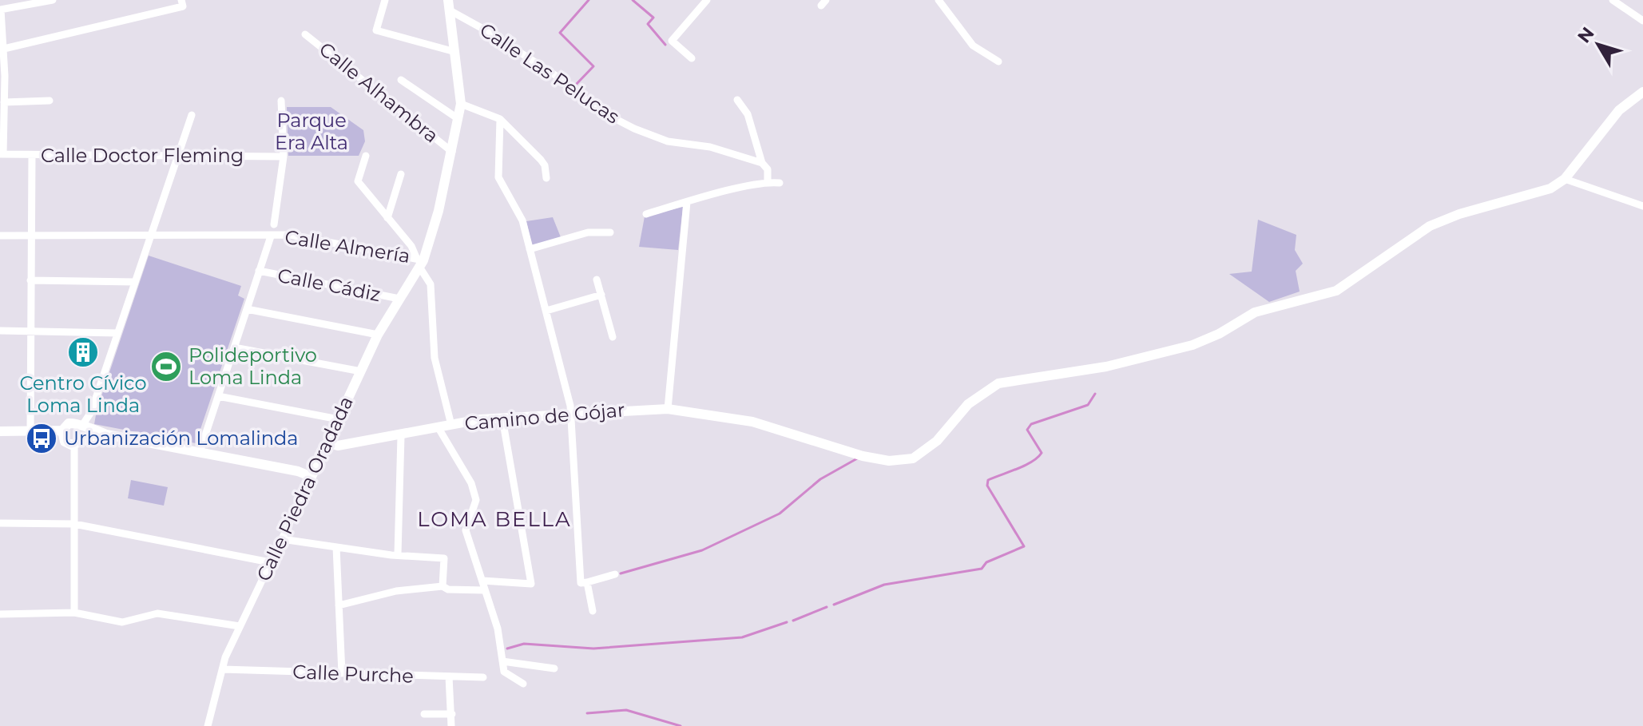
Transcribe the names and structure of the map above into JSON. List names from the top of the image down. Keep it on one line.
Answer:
{"streets":{"street":["Calle Las Pelucas","Calle Alhambra","Calle Doctor Fleming","Calle Almería","Calle Cádiz","Camino de Gójar","Calle Piedra Oradada","Calle Purche"]},"crossings":[["Calle Las Pelucas","Calle Piedra Oradada"],["Calle Alhambra","Calle Piedra Oradada"],["Calle Almería","Calle Piedra Oradada"],["Calle Cádiz","Calle Piedra Oradada"],["Camino de Gójar","Calle Piedra Oradada"],["Calle Piedra Oradada","Calle Purche"]],"districts":["LOMA BELLA"],"parks":["Parque Era Alta"],"places":{"building":["Centro Cívico Loma Linda"],"sports":["Polideportivo Loma Linda"],"bus stop":["Urbanización Lomalinda"]},"north":"top left"}
